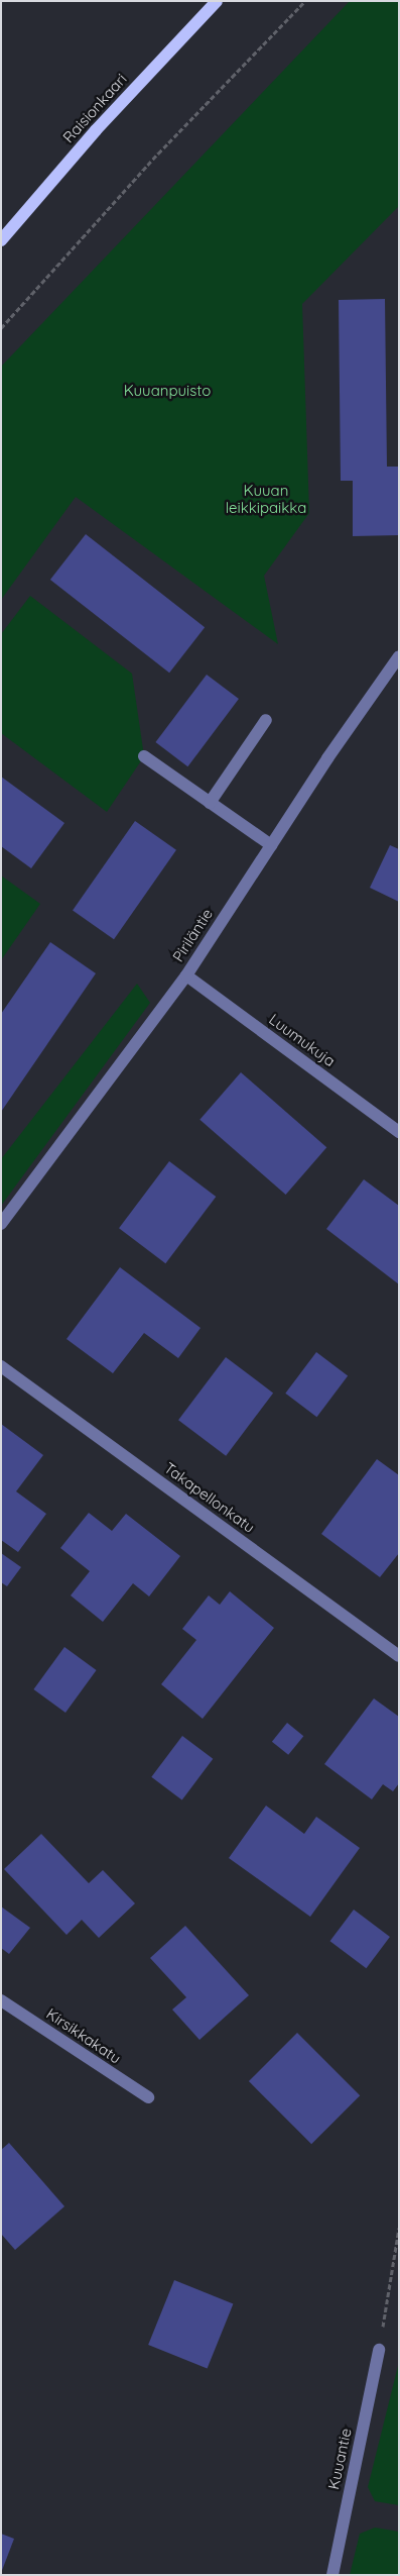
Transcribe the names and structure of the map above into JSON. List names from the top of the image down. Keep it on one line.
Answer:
{"streets":{"main road":["Raisionkaari"],"street":["Piriläntie","Luumukuja","Takapellonkatu","Kirsikkakatu","Kuuantie"]},"crossings":[["Piriläntie","Luumukuja"]],"parks":["Kuuanpuisto","Kuuan leikkipaikka"]}
